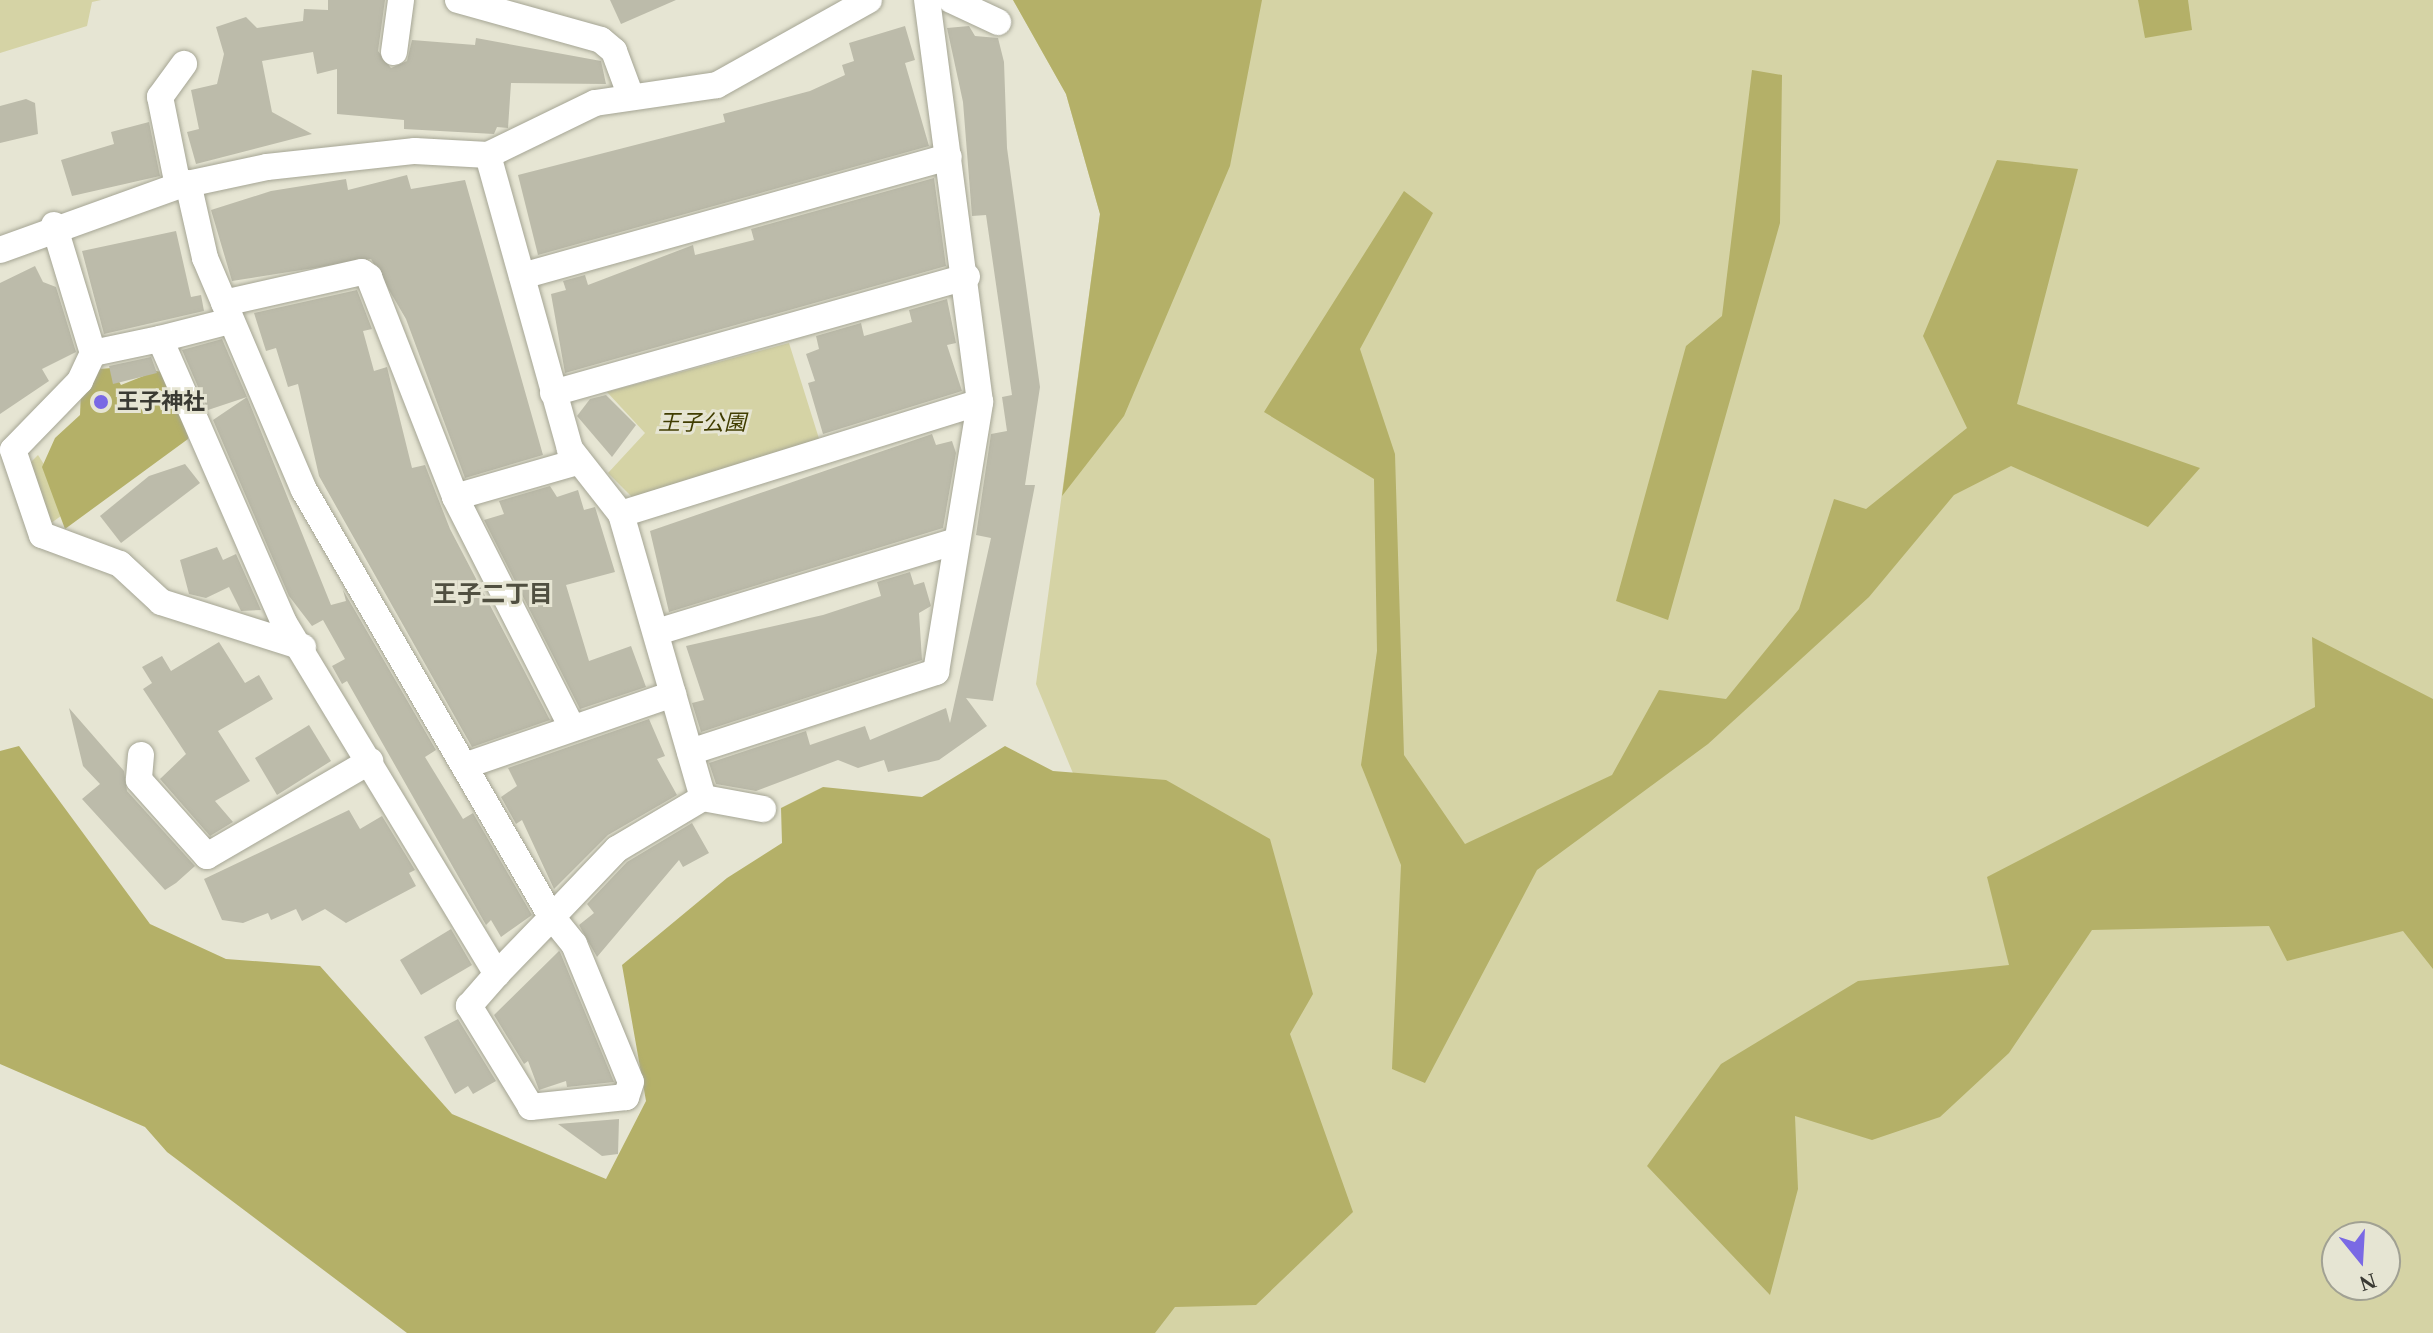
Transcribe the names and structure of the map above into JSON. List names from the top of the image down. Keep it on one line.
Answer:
{"districts":["王子二丁目"],"parks":["王子公園"],"places":["王子神社"],"north":"bottom"}
